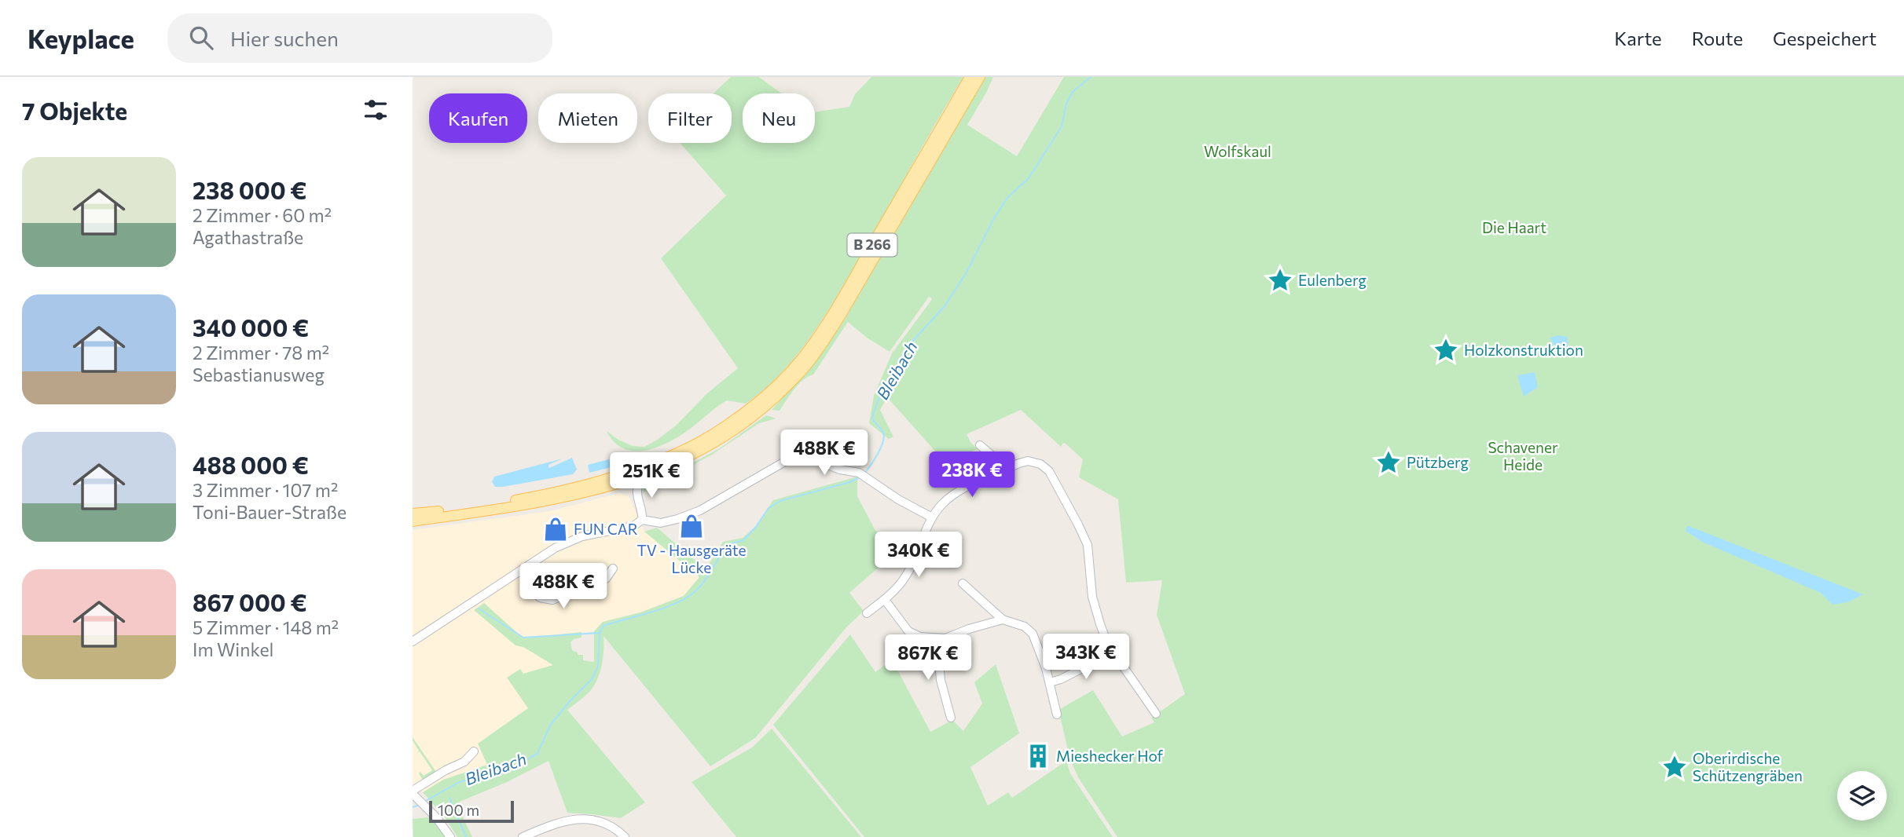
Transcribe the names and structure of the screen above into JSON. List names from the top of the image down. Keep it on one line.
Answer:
{"streets":{"main road":["B 266"]},"water":["Bleibach"],"parks":["Wolfskaul","Die Haart","Schavener Heide"],"places":{"place":["Eulenberg","Holzkonstruktion","Pützberg","Oberirdische Schützengräben"],"shop":["TV - Hausgeräte Lücke","FUN CAR"],"building":["Mieshecker Hof"]},"scale_bar":"100 m","page":{"header":"Keyplace","search":"Hier suchen","nav":["Karte","Route","Gespeichert"],"heading":"7 Objekte","chip":["Kaufen","Mieten","Filter","Neu"],"list":[{"name":"238 000 €","note":"2 Zimmer · 60 m² · Agathastraße"},{"name":"340 000 €","note":"2 Zimmer · 78 m² · Sebastianusweg"},{"name":"488 000 €","note":"3 Zimmer · 107 m² · Toni-Bauer-Straße"},{"name":"867 000 €","note":"5 Zimmer · 148 m² · Im Winkel"}],"price":["488K €","238K €","251K €","340K €","488K €","343K €","867K €"],"scale":"100 m"}}
